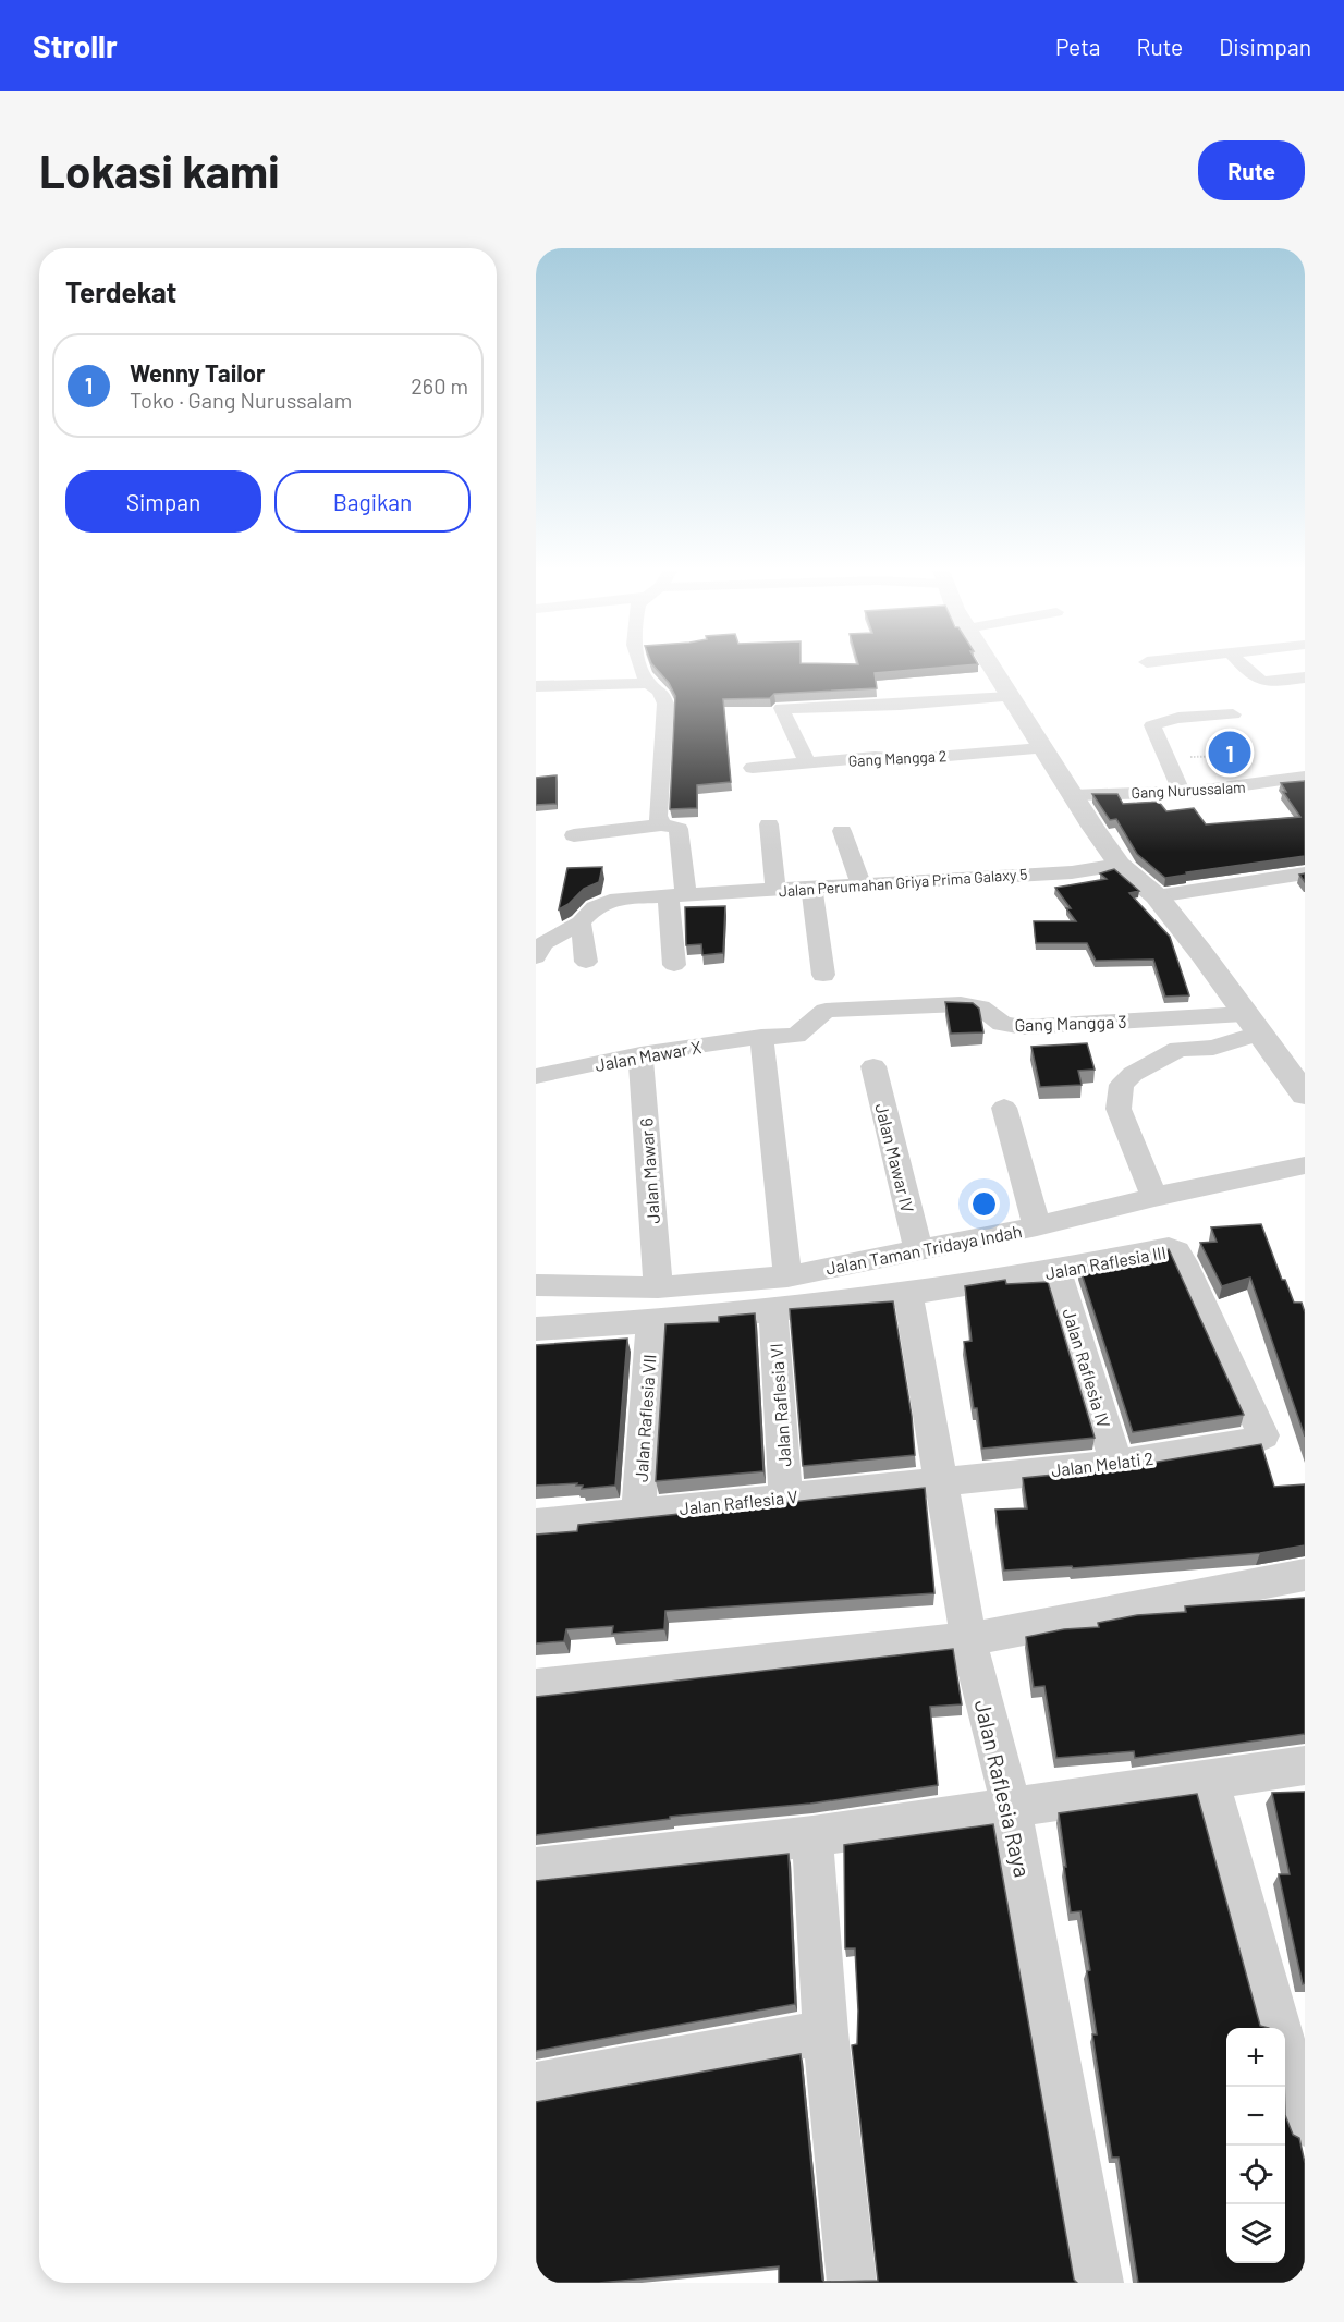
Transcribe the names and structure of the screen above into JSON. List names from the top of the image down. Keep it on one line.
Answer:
{"streets":{"street":["Gang Mangga 2","Gang Nurussalam","Jalan Perumahan Griya Prima Galaxy 5","Gang Mangga 3","Jalan Mawar X","Jalan Mawar IV","Jalan Mawar 6","Jalan Taman Tridaya Indah","Jalan Raflesia III","Jalan Raflesia IV","Jalan Raflesia VI","Jalan Raflesia VII","Jalan Melati 2","Jalan Raflesia V","Jalan Raflesia Raya"]},"crossings":[["Gang Mangga 3","Jalan Mawar X"],["Jalan Mawar X","Jalan Mawar 6"],["Jalan Mawar IV","Jalan Taman Tridaya Indah"],["Jalan Mawar 6","Jalan Taman Tridaya Indah"],["Jalan Raflesia III","Jalan Raflesia IV"],["Jalan Raflesia III","Jalan Raflesia VI"],["Jalan Raflesia III","Jalan Raflesia VII"],["Jalan Raflesia III","Jalan Melati 2"],["Jalan Raflesia III","Jalan Raflesia Raya"],["Jalan Raflesia IV","Jalan Melati 2"],["Jalan Raflesia VI","Jalan Raflesia V"],["Jalan Raflesia VII","Jalan Raflesia V"],["Jalan Melati 2","Jalan Raflesia V"],["Jalan Melati 2","Jalan Raflesia Raya"],["Jalan Raflesia V","Jalan Raflesia Raya"]],"page":{"header":"Strollr","nav":["Peta","Rute","Disimpan"],"buttons":["Rute",["Simpan","Bagikan"]],"title":"Lokasi kami","heading":"Terdekat","list":[{"mark":"1","name":"Wenny Tailor","note":"Toko · Gang Nurussalam","value":"260 m"}],"pins":"1","map_buttons":["+","−"]}}
